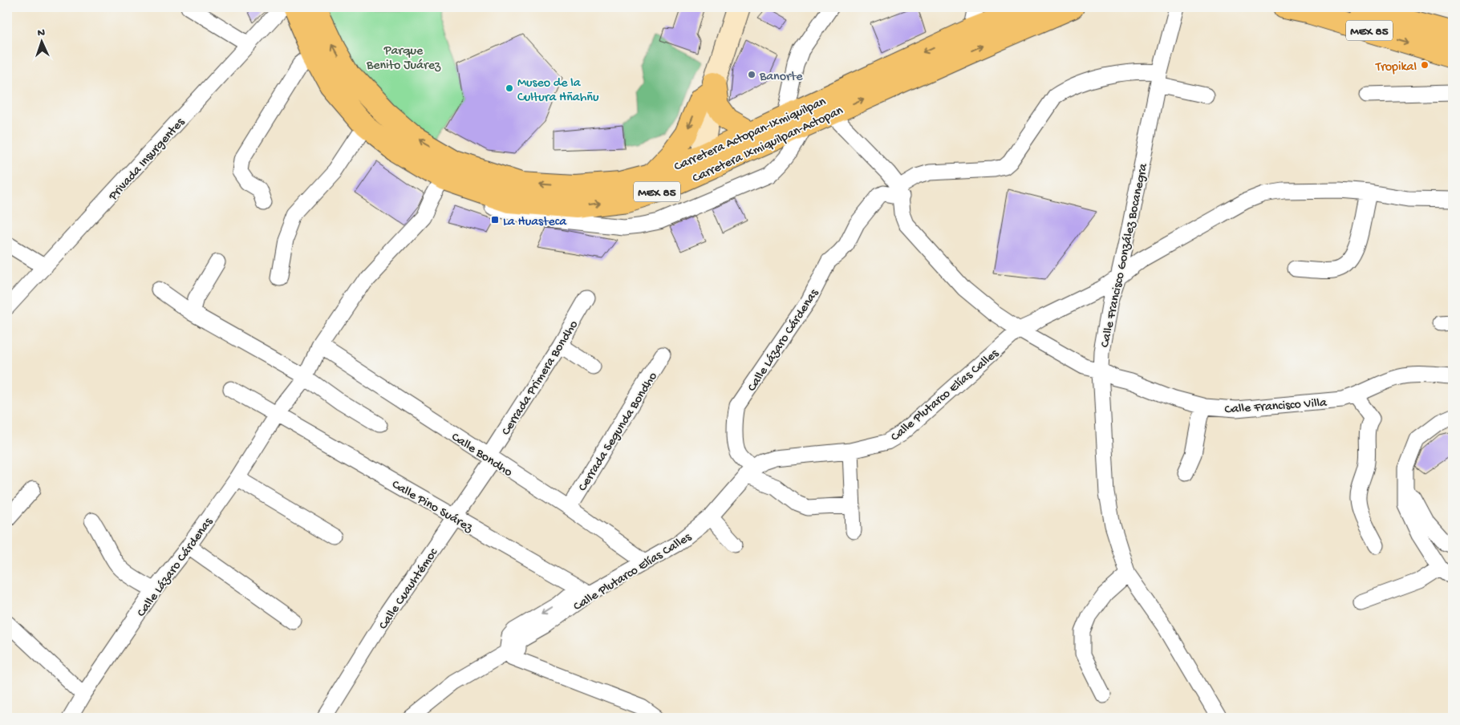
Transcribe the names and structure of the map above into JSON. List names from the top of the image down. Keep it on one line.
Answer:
{"streets":{"main road":["MEX 85","Carretera Actopan-Ixmiquilpan","Carretera Ixmiquilpan-Actopan"],"street":["Privada Insurgentes","Calle Francisco González Bocanegra","Calle Lázaro Cárdenas","Cerrada Primera Bondho","Calle Plutarco Elías Calles","Calle Francisco Villa","Cerrada Segunda Bondho","Calle Bondho","Calle Pino Suárez","Calle Cuauhtémoc"]},"crossings":[["Carretera Actopan-Ixmiquilpan","Carretera Ixmiquilpan-Actopan"],["Carretera Ixmiquilpan-Actopan","Calle Lázaro Cárdenas"],["Calle Francisco González Bocanegra","Calle Plutarco Elías Calles"],["Calle Francisco González Bocanegra","Calle Francisco Villa"],["Calle Lázaro Cárdenas","Calle Plutarco Elías Calles"],["Calle Lázaro Cárdenas","Calle Francisco Villa"],["Calle Lázaro Cárdenas","Calle Bondho"],["Calle Lázaro Cárdenas","Calle Pino Suárez"],["Cerrada Primera Bondho","Calle Bondho"],["Cerrada Primera Bondho","Calle Cuauhtémoc"],["Calle Plutarco Elías Calles","Calle Francisco Villa"],["Calle Plutarco Elías Calles","Calle Bondho"],["Calle Plutarco Elías Calles","Calle Pino Suárez"],["Cerrada Segunda Bondho","Calle Bondho"],["Calle Bondho","Calle Cuauhtémoc"],["Calle Pino Suárez","Calle Cuauhtémoc"]],"one_way":["Carretera Actopan-Ixmiquilpan","Carretera Ixmiquilpan-Actopan"],"parks":["Parque Benito Juárez"],"places":{"other":["Tropikal","Banorte","Museo de la Cultura Hñahñu"],"transit":["La Huasteca"]},"north":"top"}
